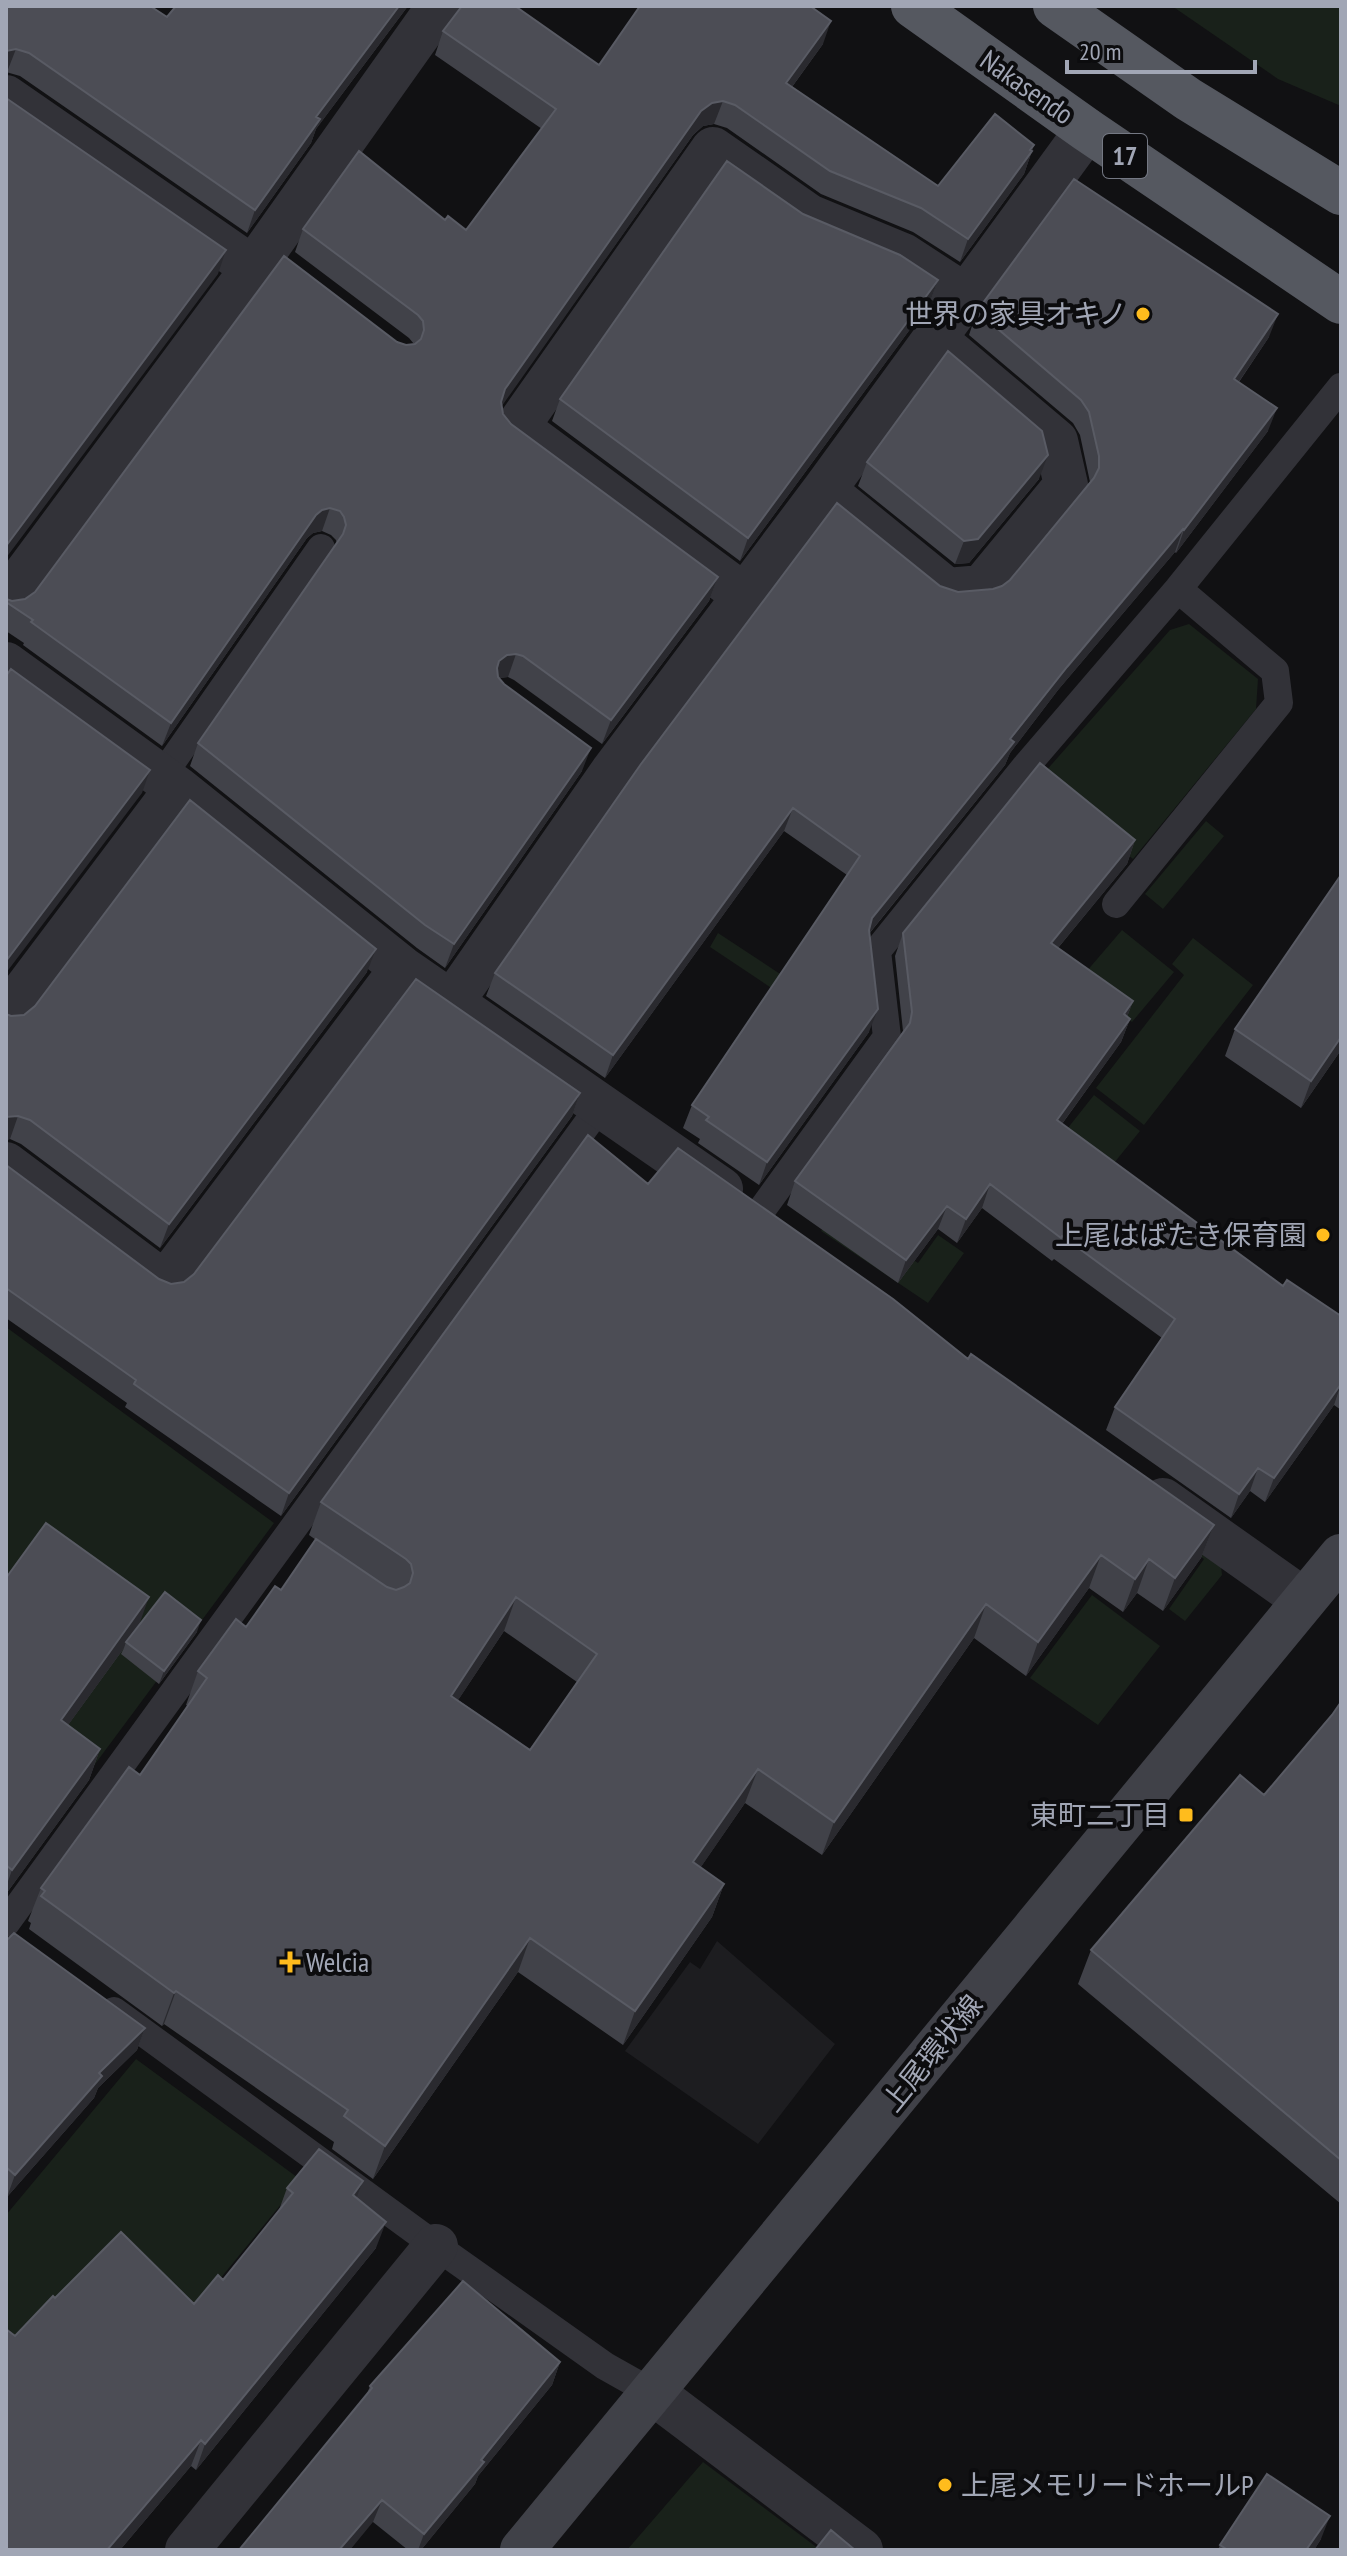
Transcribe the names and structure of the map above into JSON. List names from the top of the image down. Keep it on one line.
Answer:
{"streets":{"highway":["Nakasendo","17"],"main road":["上尾環状線"]},"places":{"other":["世界の家具オキノ","上尾はばたき保育園","上尾メモリードホールP"],"transit":["東町二丁目"],"health":["Welcia"]},"scale_bar":"20 m"}
